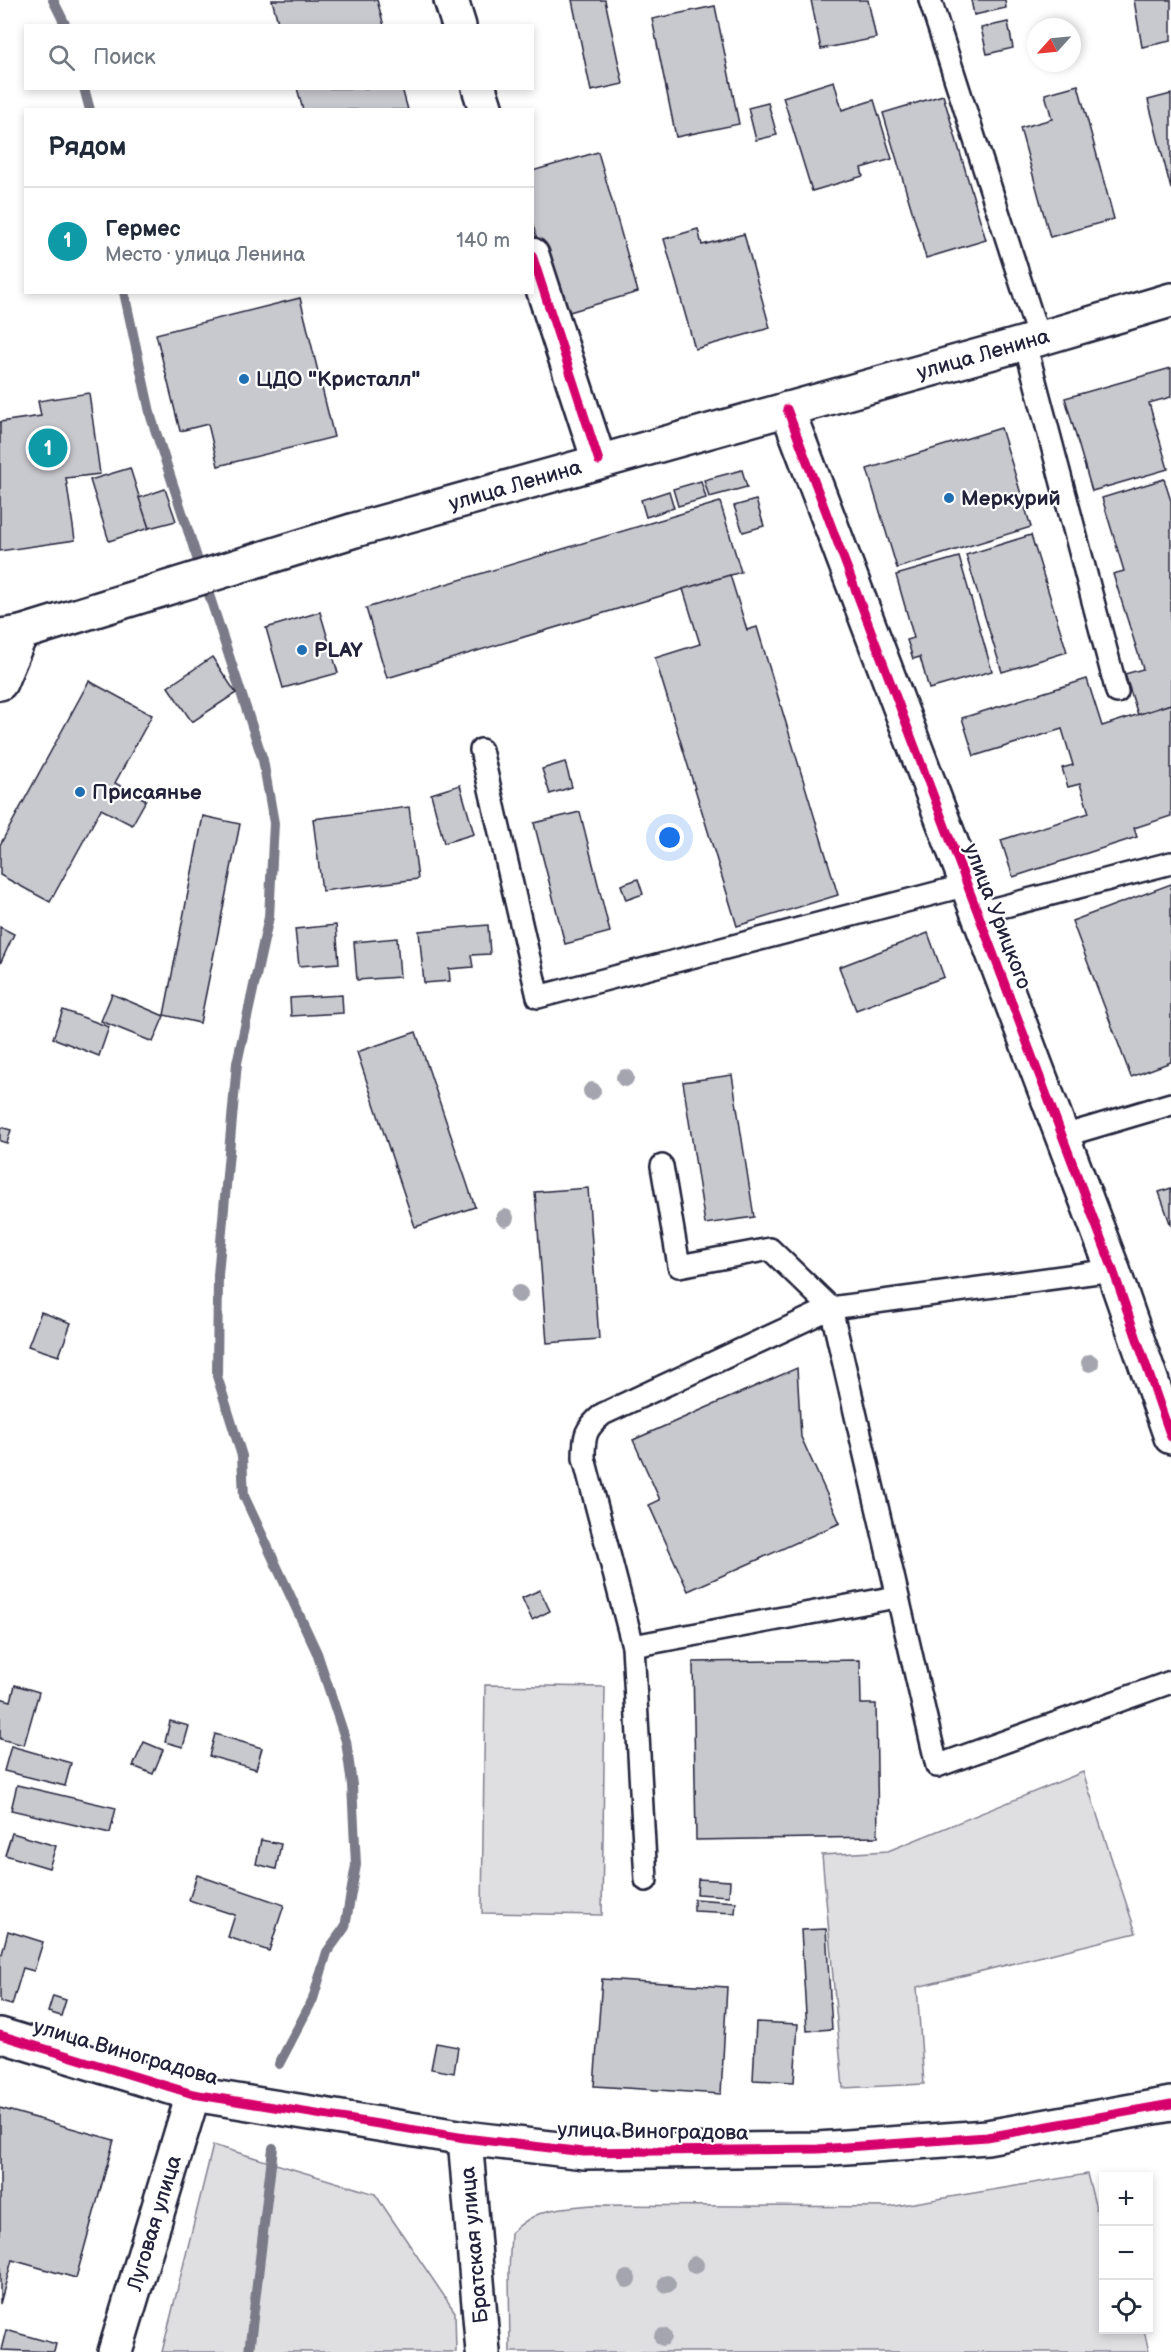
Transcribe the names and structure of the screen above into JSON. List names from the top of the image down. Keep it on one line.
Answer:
{"streets":{"street":["улица Ленина","улица Урицкого","улица Виноградова","Луговая улица","Братская улица"]},"crossings":[["улица Ленина","улица Урицкого"],["улица Виноградова","Луговая улица"],["улица Виноградова","Братская улица"]],"places":["ЦДО \"Кристалл\"","Меркурий","PLAY","Присаянье"],"north":"bottom left","page":{"search":"Поиск","heading":"Рядом","list":[{"mark":"1","name":"Гермес","note":"Место · улица Ленина","value":"140 m"}],"pins":"1","map_buttons":["+","−"]}}
